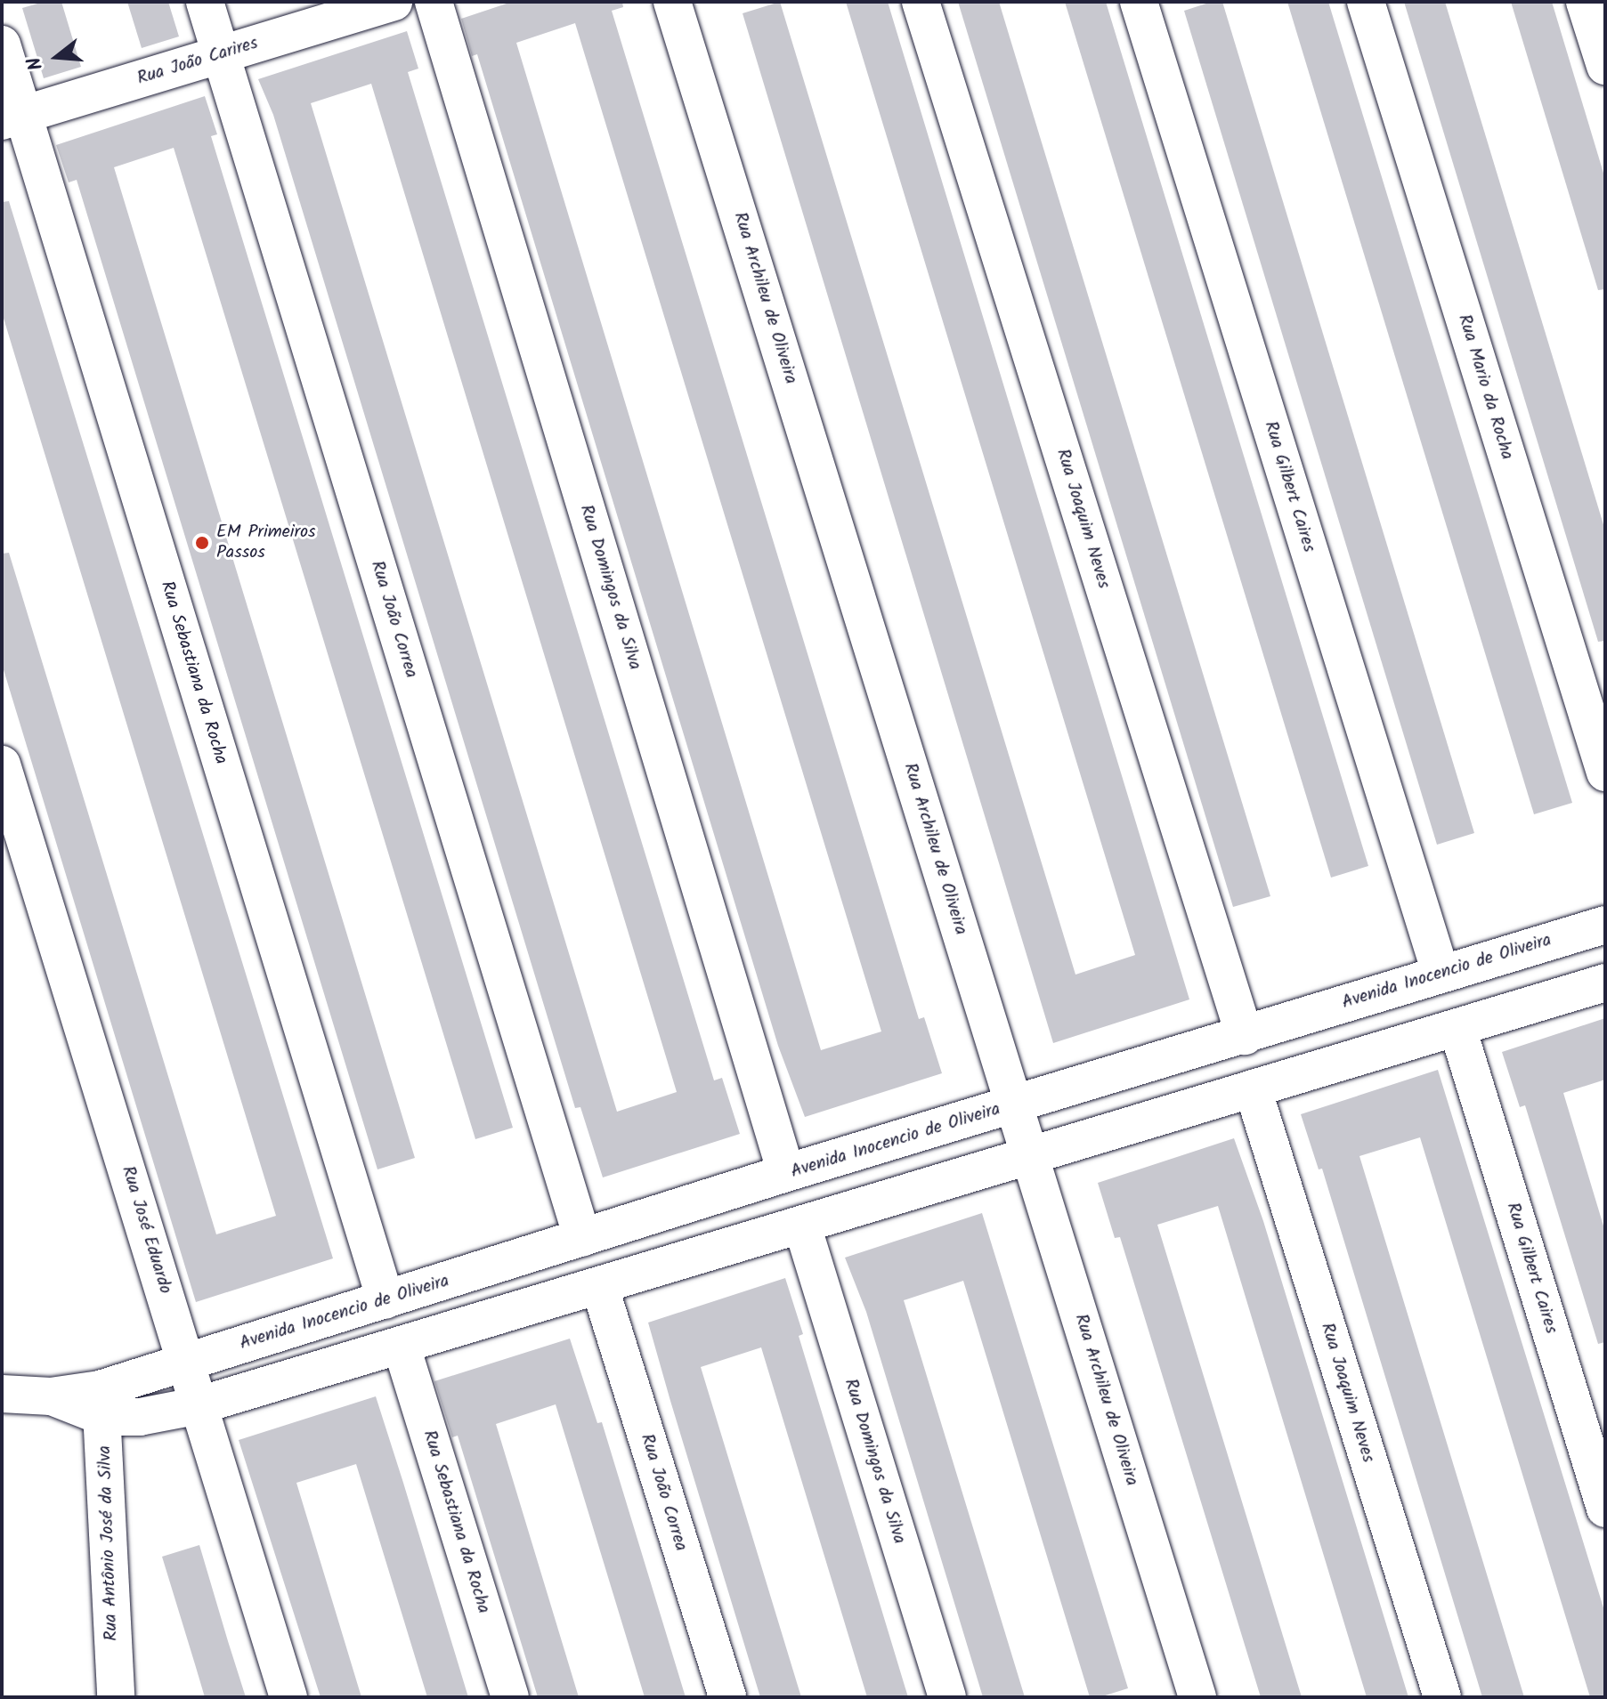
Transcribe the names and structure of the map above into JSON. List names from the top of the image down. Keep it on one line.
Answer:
{"streets":{"street":["Rua João Carires","Rua Archileu de Oliveira","Rua Mario da Rocha","Rua Gilbert Caires","Rua Joaquim Neves","Rua Domingos da Silva","Rua João Correa","Rua Sebastiana da Rocha","Avenida Inocencio de Oliveira","Rua José Eduardo","Rua Antônio José da Silva"]},"crossings":[["Rua João Carires","Rua João Correa"],["Rua João Carires","Rua Sebastiana da Rocha"],["Rua Archileu de Oliveira","Avenida Inocencio de Oliveira"],["Rua Gilbert Caires","Avenida Inocencio de Oliveira"],["Rua Joaquim Neves","Avenida Inocencio de Oliveira"],["Rua Domingos da Silva","Avenida Inocencio de Oliveira"],["Rua João Correa","Avenida Inocencio de Oliveira"],["Rua Sebastiana da Rocha","Avenida Inocencio de Oliveira"],["Avenida Inocencio de Oliveira","Rua José Eduardo"],["Avenida Inocencio de Oliveira","Rua Antônio José da Silva"]],"places":["EM Primeiros Passos"],"north":"left"}
